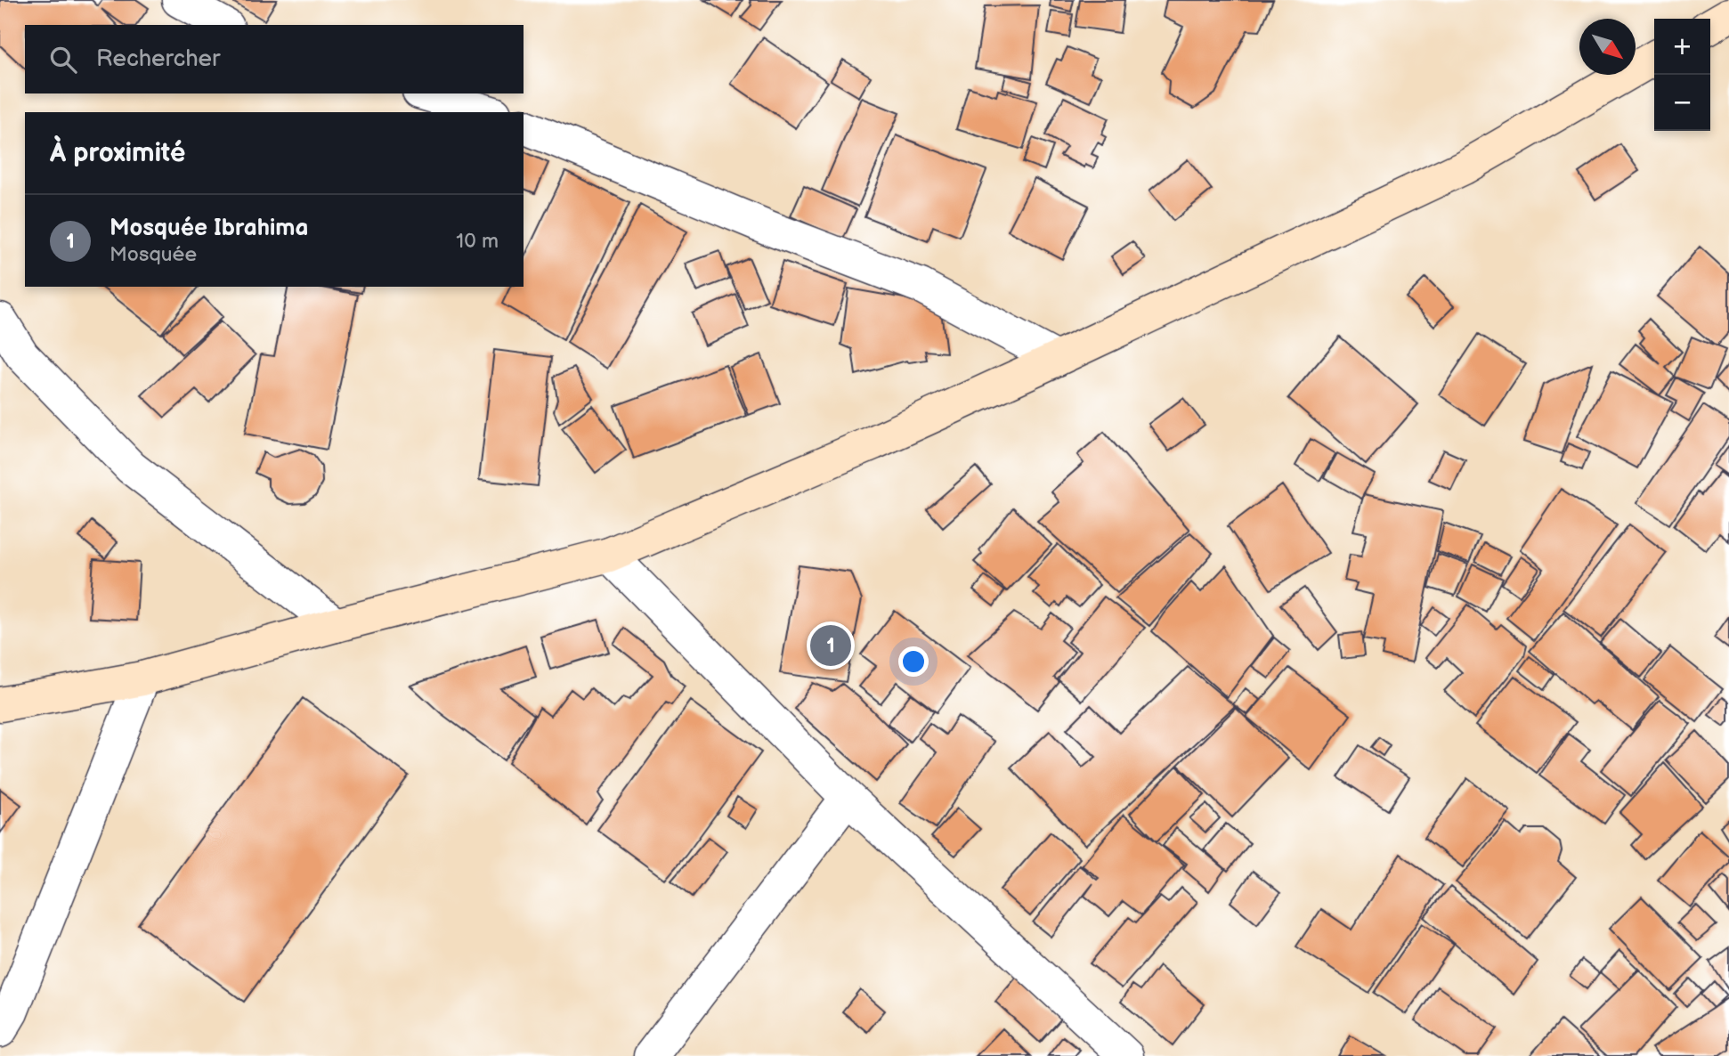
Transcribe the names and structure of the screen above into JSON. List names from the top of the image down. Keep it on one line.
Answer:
{"north":"bottom right","page":{"map_buttons":["+","−"],"search":"Rechercher","heading":"À proximité","list":[{"mark":"1","name":"Mosquée Ibrahima","note":"Mosquée","value":"10 m"}],"pins":"1"}}
